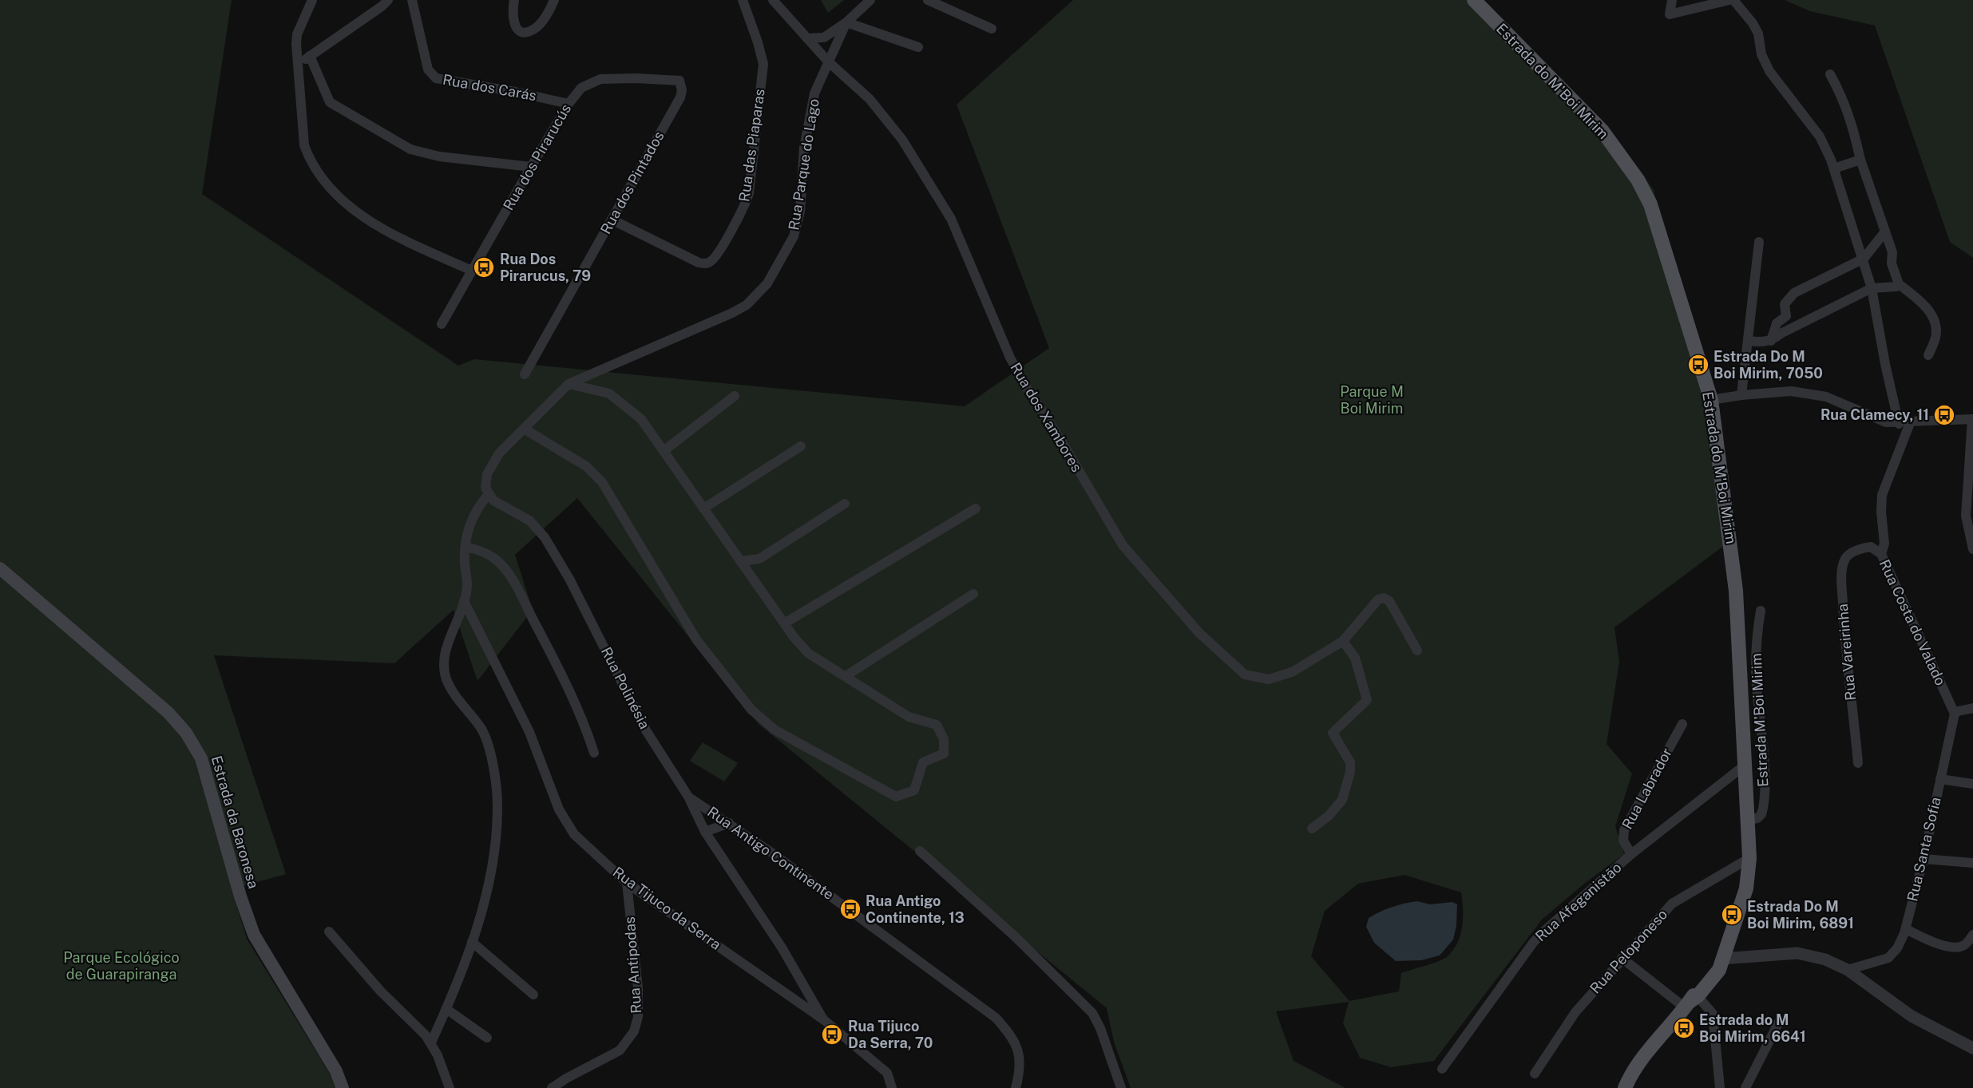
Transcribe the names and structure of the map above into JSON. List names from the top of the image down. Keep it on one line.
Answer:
{"streets":{"main road":["Estrada do M'Boi Mirim","Estrada da Baronesa"],"street":["Rua dos Carás","Rua das Piaparas","Rua dos Pirarucús","Rua Parque do Lago","Rua dos Pintados","Rua dos Xambores","Rua Costa do Valado","Rua Vareirinha","Rua Polinésia","Estrada M'Boi Mirim","Rua Labrador","Rua Santa Sofia","Rua Antigo Continente","Rua Afeganistão","Rua Tijuco da Serra","Rua Peloponeso","Rua Antipodas"]},"crossings":[["Estrada do M'Boi Mirim","Estrada M'Boi Mirim"],["Estrada do M'Boi Mirim","Rua Afeganistão"],["Estrada do M'Boi Mirim","Rua Peloponeso"],["Rua dos Carás","Rua dos Pirarucús"],["Rua das Piaparas","Rua dos Pintados"],["Rua dos Pirarucús","Rua dos Pintados"],["Rua Parque do Lago","Rua dos Xambores"],["Rua Costa do Valado","Rua Vareirinha"],["Rua Costa do Valado","Rua Santa Sofia"],["Rua Polinésia","Rua Antigo Continente"],["Rua Polinésia","Rua Tijuco da Serra"],["Rua Labrador","Rua Afeganistão"],["Rua Tijuco da Serra","Rua Antipodas"]],"parks":["Parque M Boi Mirim","Parque Ecológico de Guarapiranga"],"places":{"bus stop":["Rua Dos Pirarucus, 79","Estrada Do M Boi Mirim, 7050","Rua Clamecy, 11","Rua Antigo Continente, 13","Estrada Do M Boi Mirim, 6891","Estrada do M Boi Mirim, 6641","Rua Tijuco Da Serra, 70"]}}
